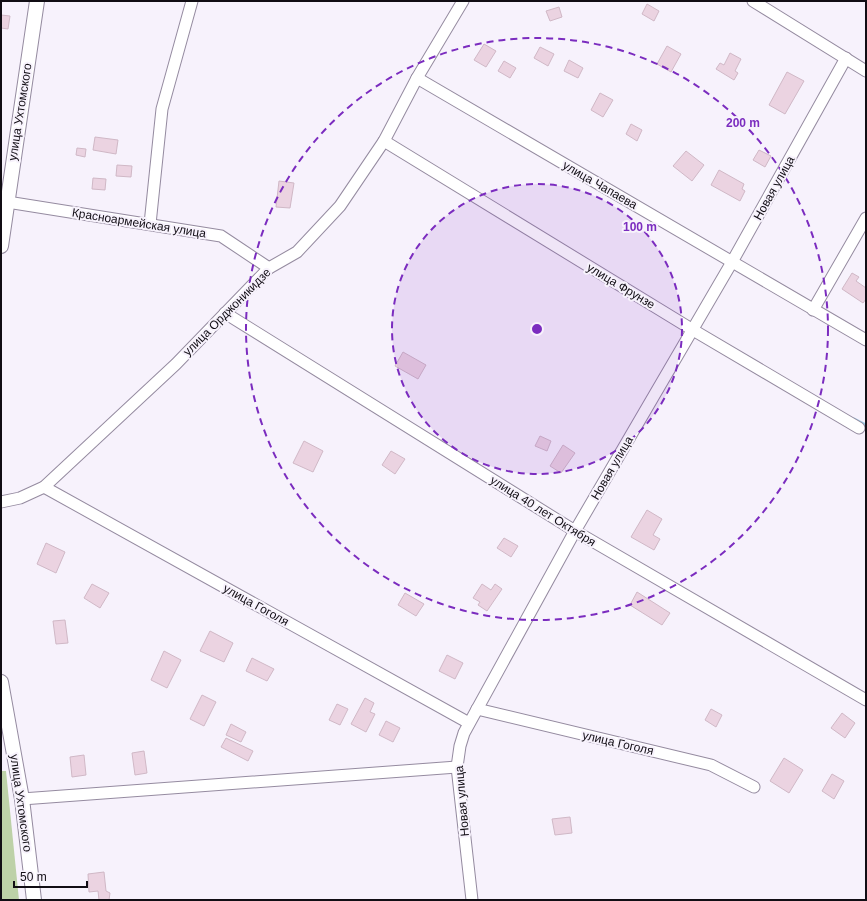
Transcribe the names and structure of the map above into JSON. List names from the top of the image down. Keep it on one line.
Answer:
{"streets":{"main road":["улица Ухтомского"],"street":["улица Чапаева","Новая улица","Красноармейская улица","улица Фрунзе","улица Орджоникидзе","улица 40 лет Октября","улица Гоголя"]},"crossings":[["улица Ухтомского","Красноармейская улица"],["улица Чапаева","Новая улица"],["улица Чапаева","улица Орджоникидзе"],["Новая улица","улица Фрунзе"],["Новая улица","улица 40 лет Октября"],["Новая улица","улица Гоголя"],["Красноармейская улица","улица Орджоникидзе"],["улица Фрунзе","улица Орджоникидзе"],["улица Орджоникидзе","улица 40 лет Октября"],["улица Орджоникидзе","улица Гоголя"]],"scale_bar":"50 m","rings":["200 m","100 m"]}
